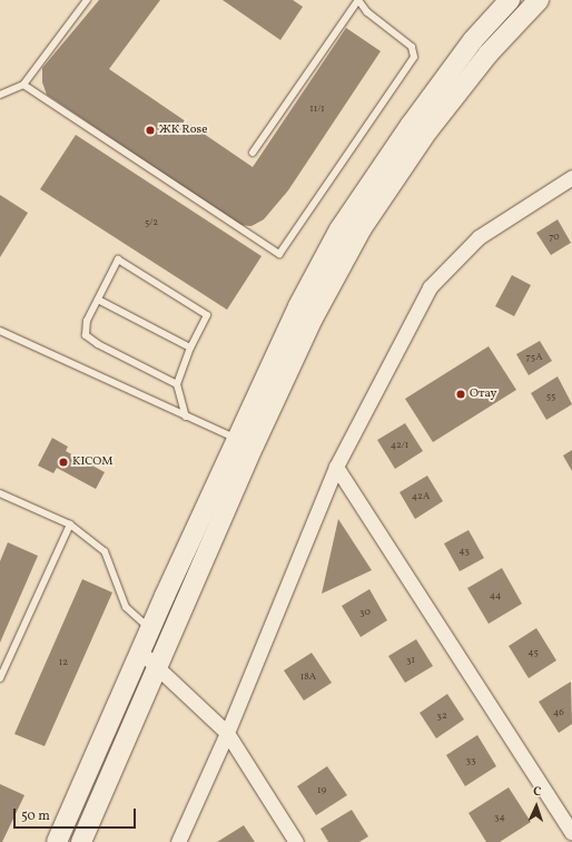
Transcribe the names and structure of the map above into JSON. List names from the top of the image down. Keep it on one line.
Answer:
{"places":["ЖК Rose","Отау","KICOM"],"house_numbers":["11/1","5/2","70","75А","55","42/1","42А","43","44","30","45","31","12","18А","46","32","33","19","34"],"scale_bar":"50 m","north":"top"}
